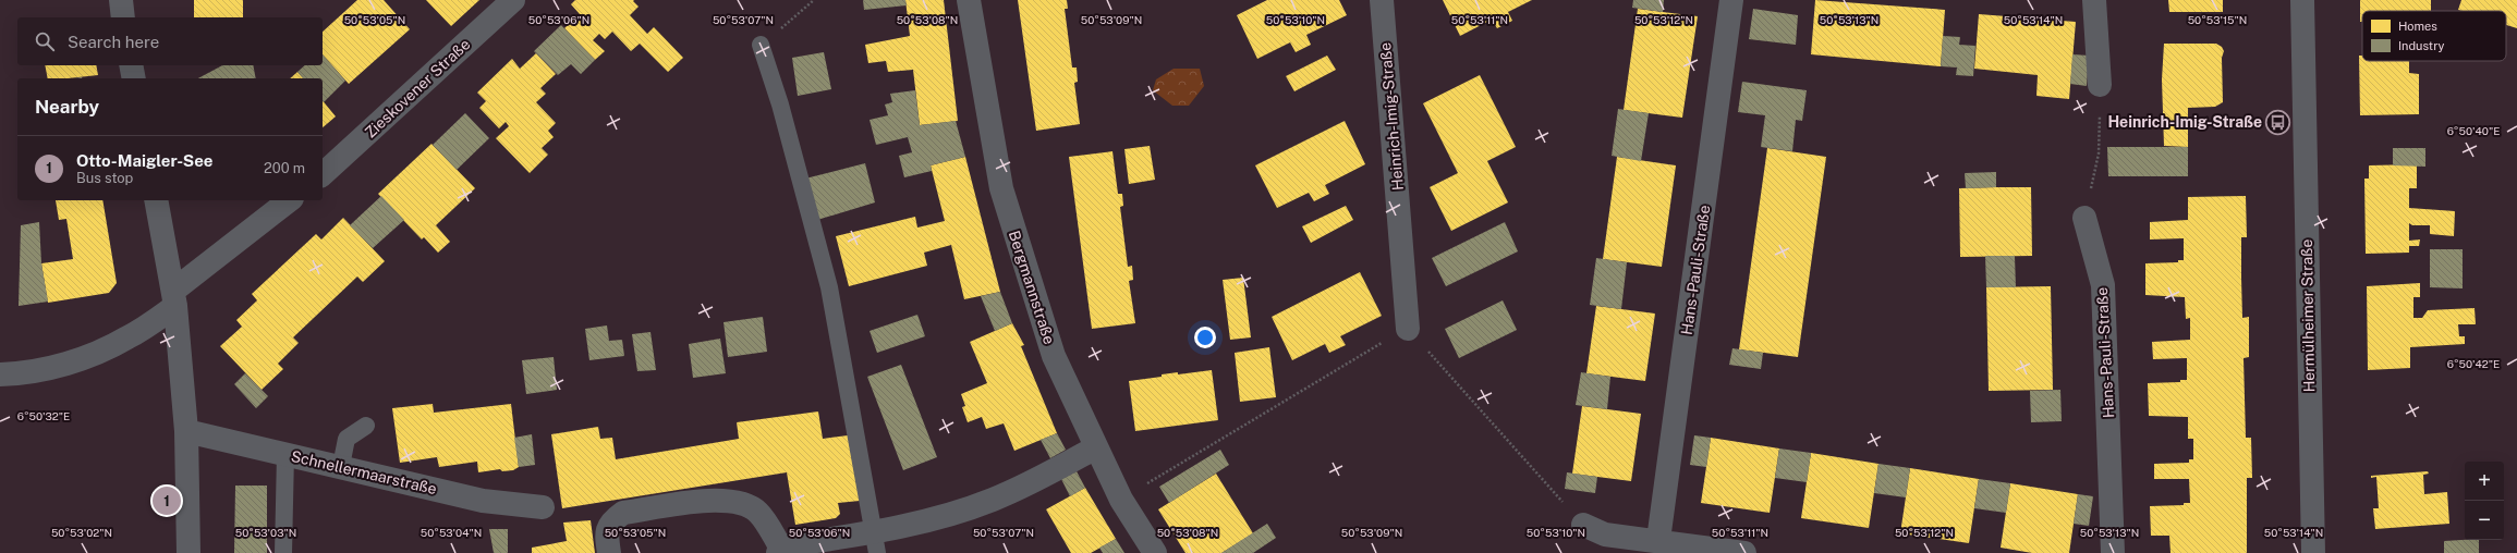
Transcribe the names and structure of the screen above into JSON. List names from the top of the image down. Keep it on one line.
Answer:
{"streets":{"street":["Zieskovener Straße","Heinrich-Imig-Straße","Hans-Pauli-Straße","Bergmannstraße","Hermülheimer Straße","Schnellermaarstraße"]},"places":{"bus stop":["Heinrich-Imig-Straße"]},"legend":["Homes","Industry"],"page":{"search":"Search here","heading":"Nearby","list":[{"mark":"1","name":"Otto-Maigler-See","note":"Bus stop","value":"200 m"}],"map_buttons":["+","−"],"pins":"1"},"coordinates":["50°53'11\"N","50°53'05\"N","50°53'06\"N","50°53'07\"N","50°53'08\"N","50°53'09\"N","50°53'10\"N","50°53'12\"N","50°53'13\"N","50°53'14\"N","50°53'15\"N","6°50'40\"E","6°50'42\"E","6°50'32\"E","50°53'02\"N","50°53'03\"N","50°53'04\"N"]}
